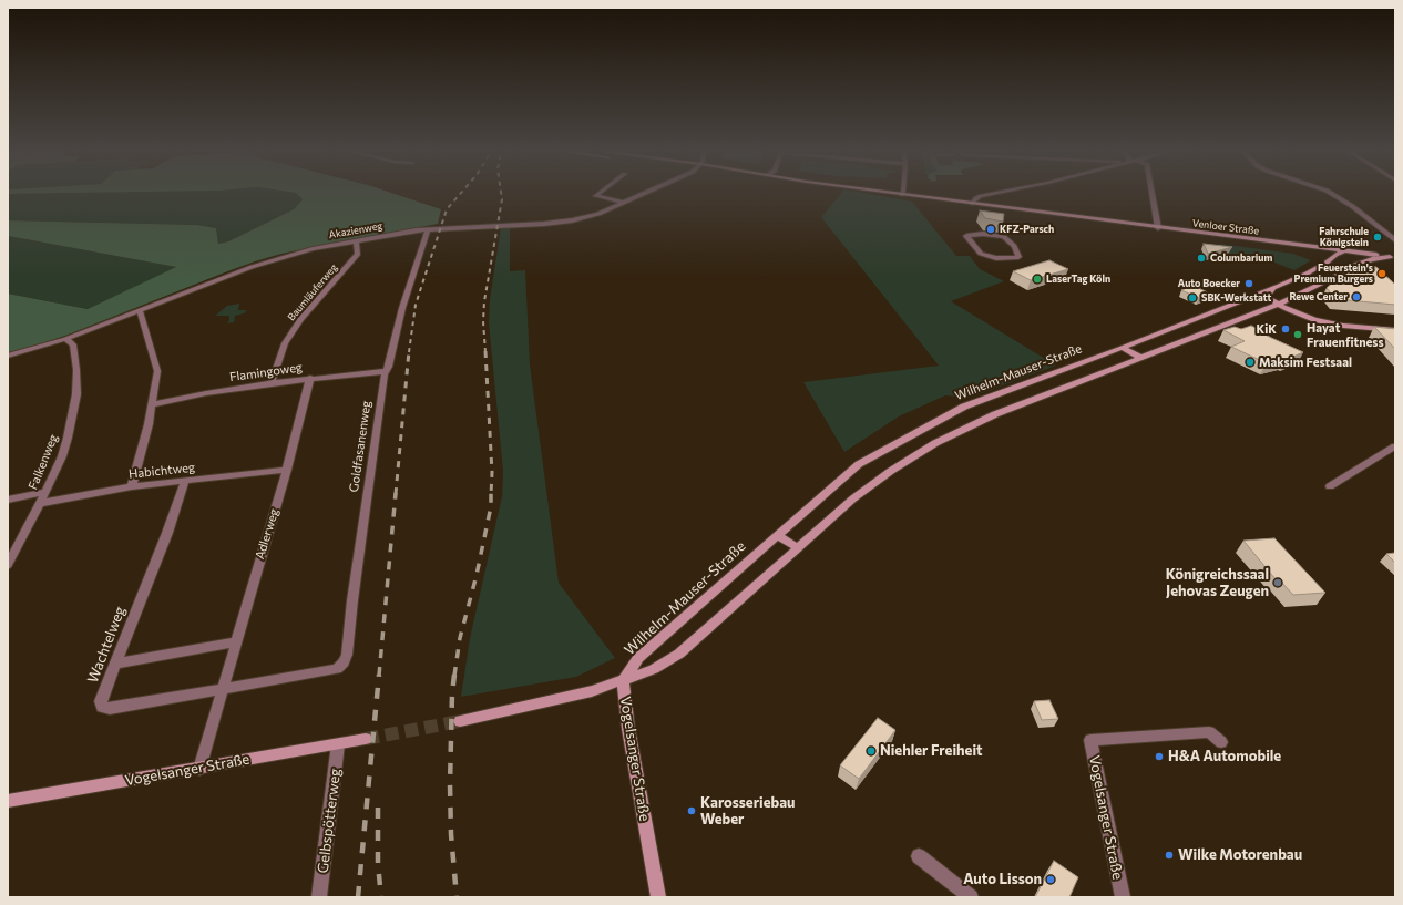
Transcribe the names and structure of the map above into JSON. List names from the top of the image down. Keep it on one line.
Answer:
{"streets":{"street":["Venloer Straße","Akazienweg","Baumläuferweg","Flamingoweg","Wilhelm-Mauser-Straße","Goldfasanenweg","Falkenweg","Habichtweg","Adlerweg","Wachtelweg","Vogelsanger Straße","Gelbspötterweg"]},"crossings":[["Venloer Straße","Wilhelm-Mauser-Straße"],["Akazienweg","Baumläuferweg"],["Akazienweg","Goldfasanenweg"],["Akazienweg","Falkenweg"],["Baumläuferweg","Flamingoweg"],["Flamingoweg","Goldfasanenweg"],["Flamingoweg","Adlerweg"],["Wilhelm-Mauser-Straße","Vogelsanger Straße"],["Goldfasanenweg","Adlerweg"],["Goldfasanenweg","Wachtelweg"],["Falkenweg","Habichtweg"],["Habichtweg","Adlerweg"],["Habichtweg","Wachtelweg"],["Adlerweg","Wachtelweg"],["Adlerweg","Vogelsanger Straße"],["Vogelsanger Straße","Gelbspötterweg"]],"places":["KFZ-Parsch","Fahrschule Königstein","Columbarium","Feuerstein's Premium Burgers","LaserTag Köln","Auto Boecker","Rewe Center","SBK-Werkstatt","KiK","Hayat Frauenfitness","Maksim Festsaal","Königreichssaal Jehovas Zeugen","Niehler Freiheit","H&A Automobile","Karosseriebau Weber","Wilke Motorenbau","Auto Lisson"]}
